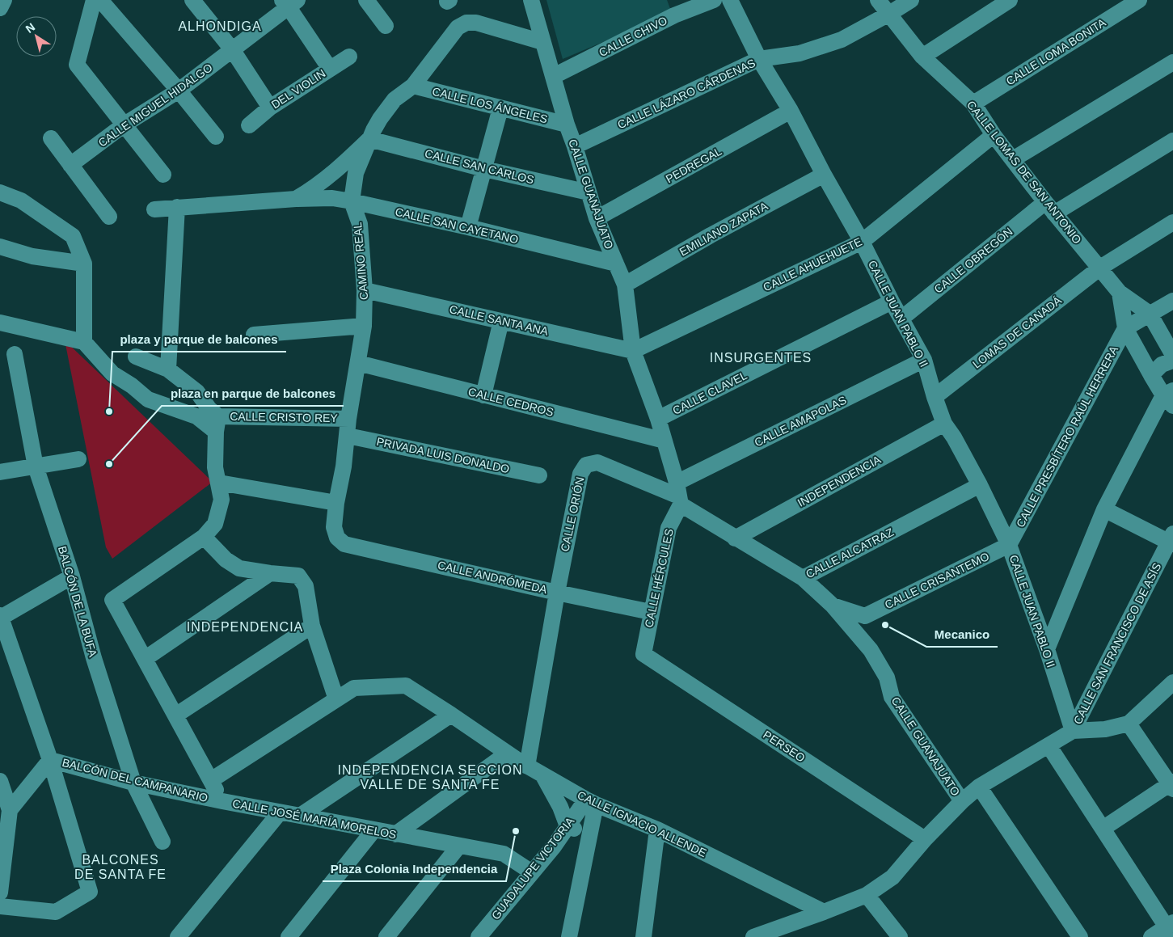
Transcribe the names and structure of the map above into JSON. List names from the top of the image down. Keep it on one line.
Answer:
{"streets":{"street":["CALLE CHIVO","CALLE LOMA BONITA","DEL VIOLIN","CALLE LÁZARO CÁRDENAS","CALLE MIGUEL HIDALGO","CALLE LOS ÁNGELES","PEDREGAL","CALLE SAN CARLOS","CALLE LOMAS DE SAN ANTONIO","CALLE GUANAJUATO","CALLE SAN CAYETANO","EMILIANO ZAPATA","CALLE OBREGÓN","CAMINO REAL","CALLE AHUEHUETE","CALLE JUAN PABLO II","CALLE SANTA ANA","LOMAS DE CANADÁ","CALLE CLAVEL","CALLE CEDROS","CALLE CRISTO REY","CALLE AMAPOLAS","CALLE PRESBÍTERO RAÚL HERRERA","PRIVADA LUIS DONALDO","INDEPENDENCIA","CALLE ORIÓN","CALLE ALCATRAZ","CALLE ANDRÓMEDA","CALLE HÉRCULES","CALLE CRISANTEMO","BALCÓN DE LA BUFA","CALLE SAN FRANCISCO DE ASÍS","PERSEO","BALCÓN DEL CAMPANARIO","CALLE JOSÉ MARÍA MORELOS","CALLE IGNACIO ALLENDE","GUADALUPE VICTORIA"]},"crossings":[["CALLE CHIVO","CALLE GUANAJUATO"],["CALLE LOMA BONITA","CALLE LOMAS DE SAN ANTONIO"],["CALLE LÁZARO CÁRDENAS","CALLE LOMAS DE SAN ANTONIO"],["CALLE LÁZARO CÁRDENAS","CALLE GUANAJUATO"],["CALLE LÁZARO CÁRDENAS","CALLE JUAN PABLO II"],["CALLE LOS ÁNGELES","CALLE GUANAJUATO"],["CALLE LOS ÁNGELES","CAMINO REAL"],["PEDREGAL","CALLE GUANAJUATO"],["PEDREGAL","CALLE JUAN PABLO II"],["CALLE SAN CARLOS","CALLE GUANAJUATO"],["CALLE SAN CARLOS","CALLE SAN CAYETANO"],["CALLE SAN CARLOS","CAMINO REAL"],["CALLE LOMAS DE SAN ANTONIO","CALLE OBREGÓN"],["CALLE LOMAS DE SAN ANTONIO","CALLE AHUEHUETE"],["CALLE LOMAS DE SAN ANTONIO","LOMAS DE CANADÁ"],["CALLE LOMAS DE SAN ANTONIO","CALLE PRESBÍTERO RAÚL HERRERA"],["CALLE GUANAJUATO","CALLE SAN CAYETANO"],["CALLE GUANAJUATO","EMILIANO ZAPATA"],["CALLE GUANAJUATO","CAMINO REAL"],["CALLE GUANAJUATO","CALLE AHUEHUETE"],["CALLE GUANAJUATO","CALLE SANTA ANA"],["CALLE GUANAJUATO","CALLE CLAVEL"],["CALLE GUANAJUATO","CALLE CEDROS"],["CALLE GUANAJUATO","CALLE AMAPOLAS"],["CALLE GUANAJUATO","CALLE ORIÓN"],["CALLE GUANAJUATO","CALLE ALCATRAZ"],["CALLE GUANAJUATO","CALLE HÉRCULES"],["CALLE SAN CAYETANO","CAMINO REAL"],["EMILIANO ZAPATA","CALLE JUAN PABLO II"],["CALLE OBREGÓN","CALLE JUAN PABLO II"],["CAMINO REAL","CALLE SANTA ANA"],["CAMINO REAL","CALLE CEDROS"],["CAMINO REAL","CALLE CRISTO REY"],["CAMINO REAL","PRIVADA LUIS DONALDO"],["CAMINO REAL","CALLE ANDRÓMEDA"],["CALLE AHUEHUETE","CALLE JUAN PABLO II"],["CALLE AHUEHUETE","CALLE SANTA ANA"],["CALLE JUAN PABLO II","LOMAS DE CANADÁ"],["CALLE JUAN PABLO II","CALLE CLAVEL"],["CALLE JUAN PABLO II","CALLE AMAPOLAS"],["CALLE JUAN PABLO II","CALLE PRESBÍTERO RAÚL HERRERA"],["CALLE JUAN PABLO II","INDEPENDENCIA"],["CALLE JUAN PABLO II","CALLE ALCATRAZ"],["CALLE JUAN PABLO II","CALLE CRISANTEMO"],["CALLE JUAN PABLO II","CALLE SAN FRANCISCO DE ASÍS"],["CALLE AMAPOLAS","CALLE ORIÓN"],["CALLE AMAPOLAS","CALLE ALCATRAZ"],["CALLE AMAPOLAS","CALLE HÉRCULES"],["CALLE PRESBÍTERO RAÚL HERRERA","CALLE CRISANTEMO"],["INDEPENDENCIA","CALLE ALCATRAZ"],["CALLE ORIÓN","CALLE ALCATRAZ"],["CALLE ORIÓN","CALLE ANDRÓMEDA"],["CALLE ORIÓN","CALLE HÉRCULES"],["CALLE ORIÓN","CALLE IGNACIO ALLENDE"],["CALLE ALCATRAZ","CALLE HÉRCULES"],["CALLE ANDRÓMEDA","CALLE HÉRCULES"],["CALLE HÉRCULES","PERSEO"],["BALCÓN DE LA BUFA","BALCÓN DEL CAMPANARIO"],["BALCÓN DEL CAMPANARIO","CALLE JOSÉ MARÍA MORELOS"],["CALLE JOSÉ MARÍA MORELOS","GUADALUPE VICTORIA"],["CALLE IGNACIO ALLENDE","GUADALUPE VICTORIA"]],"districts":["ALHONDIGA","INSURGENTES","INDEPENDENCIA","INDEPENDENCIA SECCION VALLE DE SANTA FE","BALCONES DE SANTA FE"],"places":["plaza y parque de balcones","plaza en parque de balcones","Mecanico","Plaza Colonia Independencia"],"north":"top left"}
